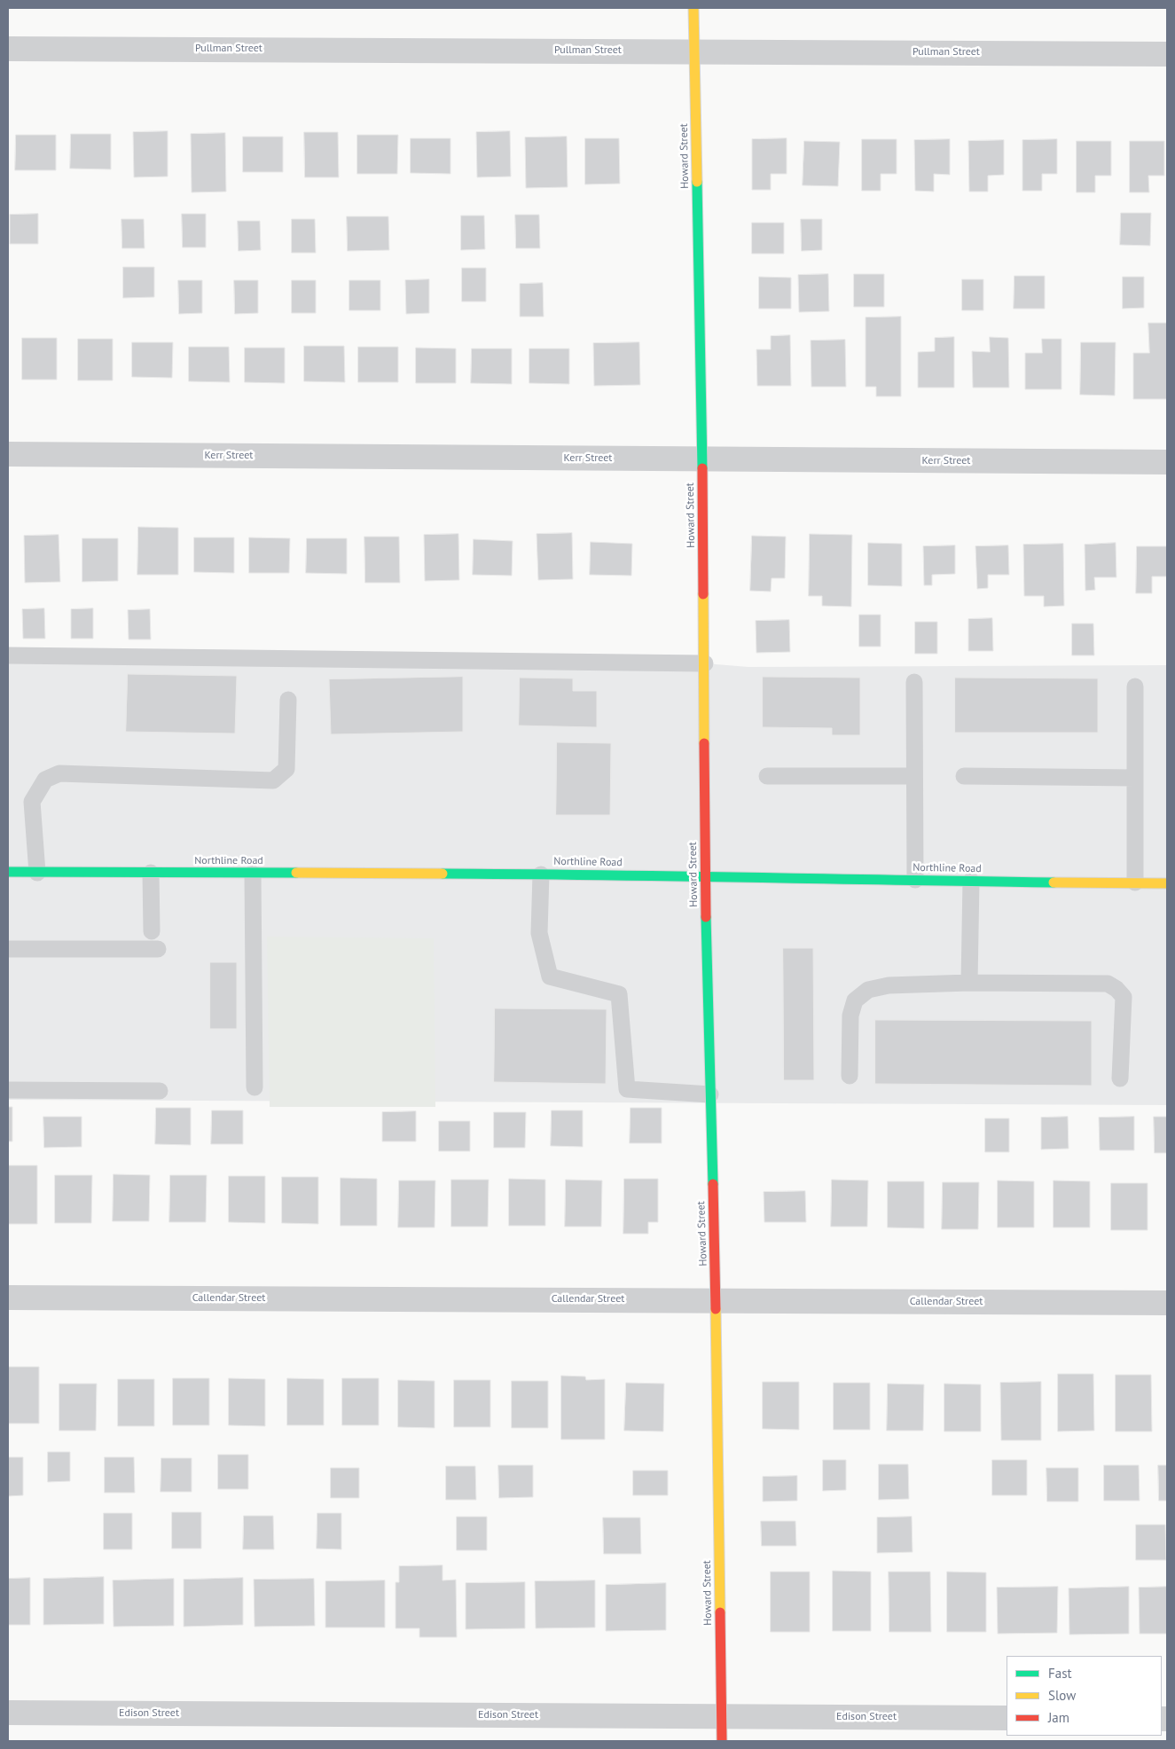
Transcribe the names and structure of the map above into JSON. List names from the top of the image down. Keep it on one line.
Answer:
{"streets":{"street":["Pullman Street","Howard Street","Kerr Street","Northline Road","Callendar Street","Edison Street"]},"crossings":[["Pullman Street","Howard Street"],["Howard Street","Kerr Street"],["Howard Street","Northline Road"],["Howard Street","Callendar Street"],["Howard Street","Edison Street"]],"legend":["Fast","Slow","Jam"]}
